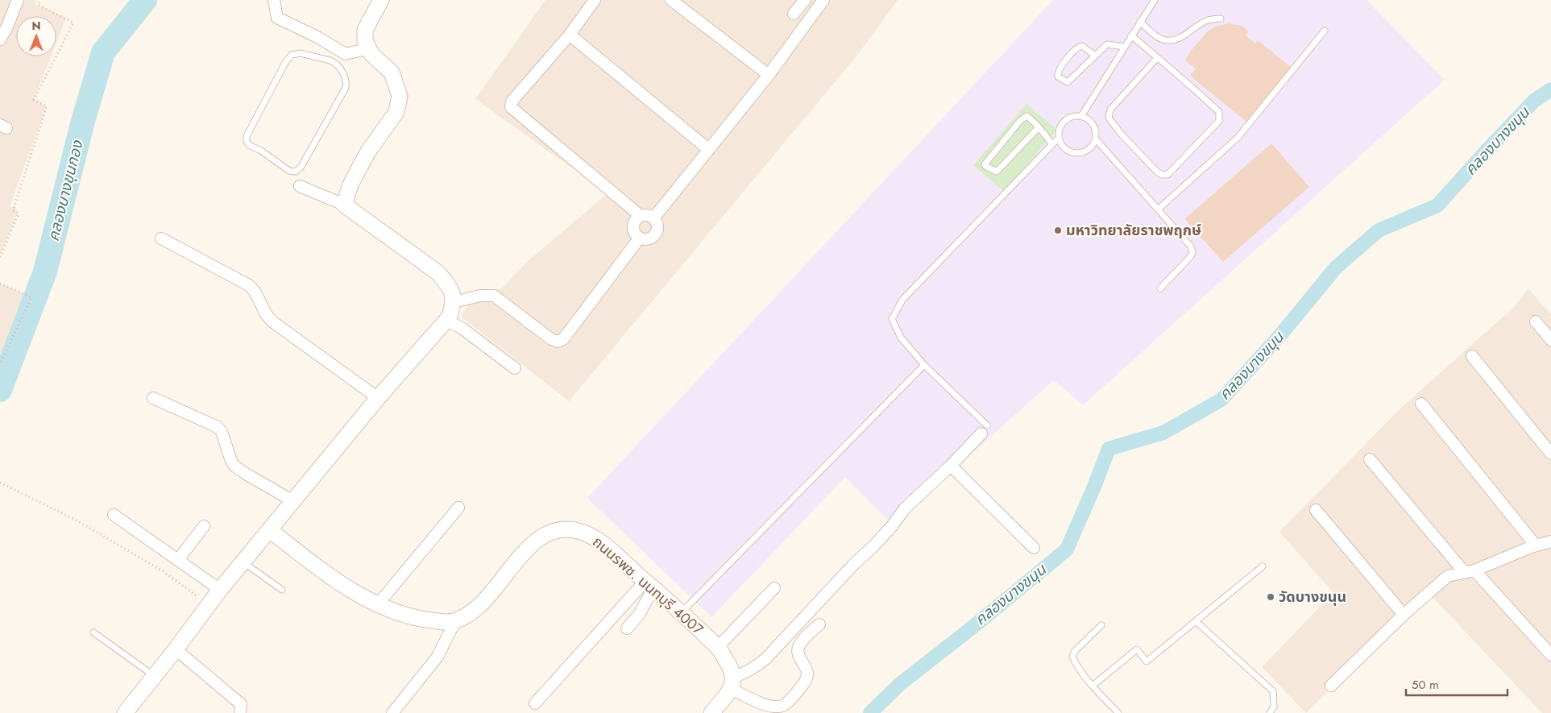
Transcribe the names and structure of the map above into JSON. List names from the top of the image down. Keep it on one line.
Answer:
{"streets":{"street":["ถนนรพช. นนทบุรี 4007"]},"water":["คลองบางขนุน","คลองบางขุนกอง"],"places":["มหาวิทยาลัยราชพฤกษ์","วัดบางขนุน"],"scale_bar":"50 m","north":"top"}
